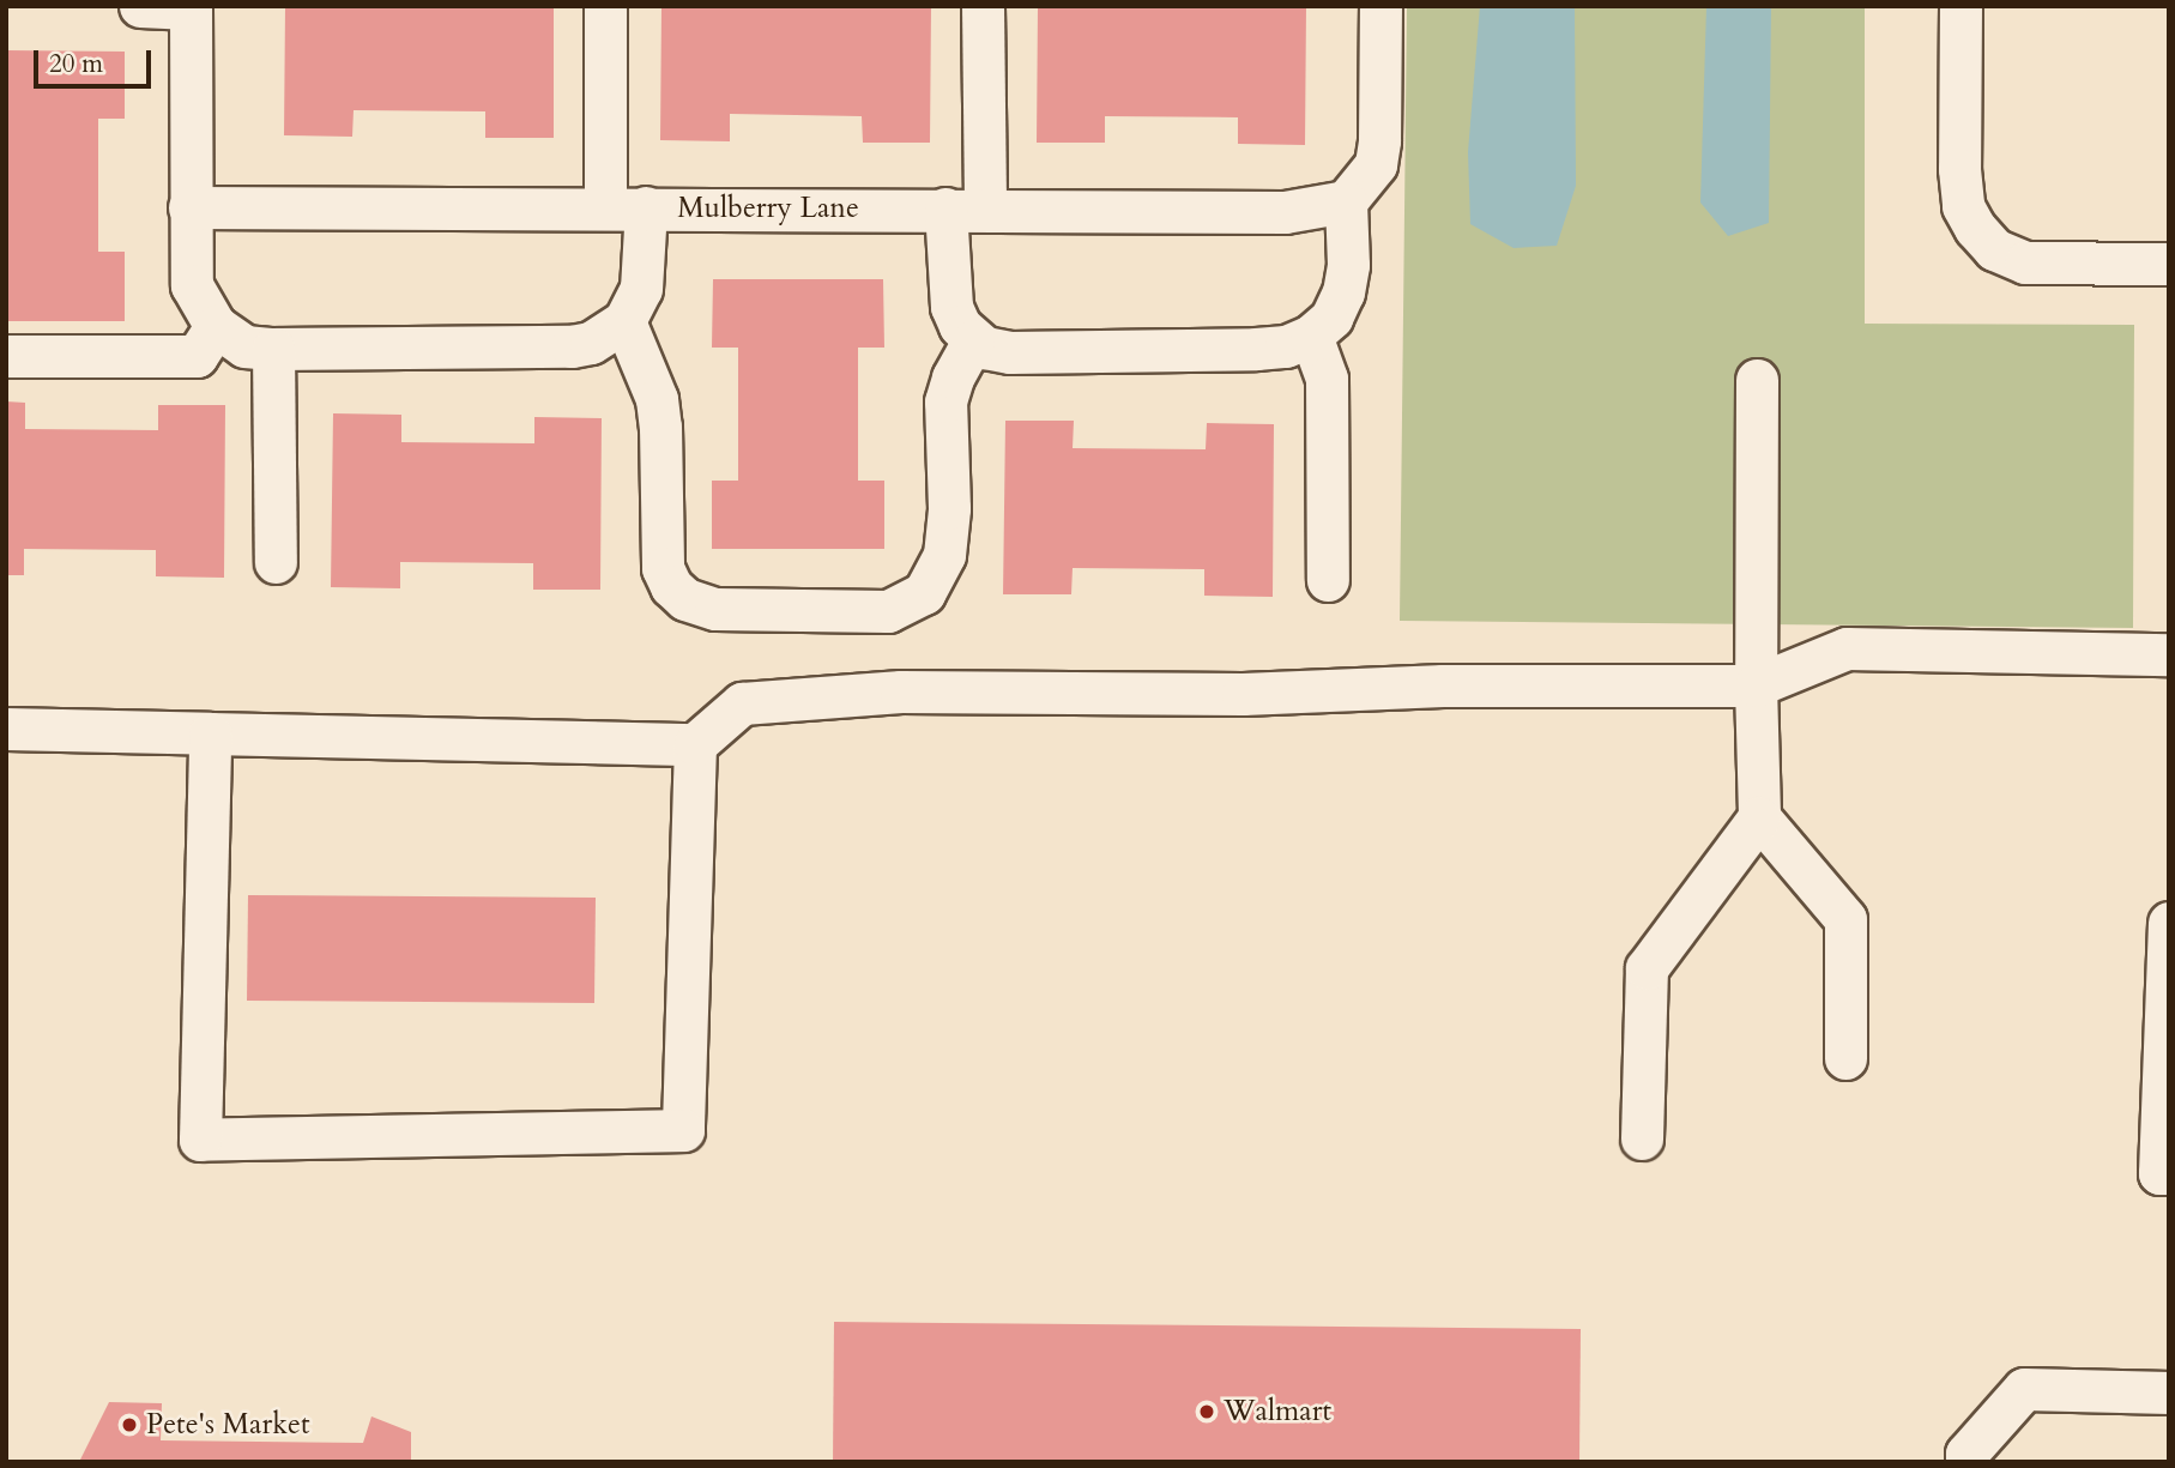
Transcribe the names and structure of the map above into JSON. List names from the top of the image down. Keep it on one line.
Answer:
{"streets":{"street":["Mulberry Lane"]},"places":["Walmart","Pete's Market"],"scale_bar":"20 m"}
